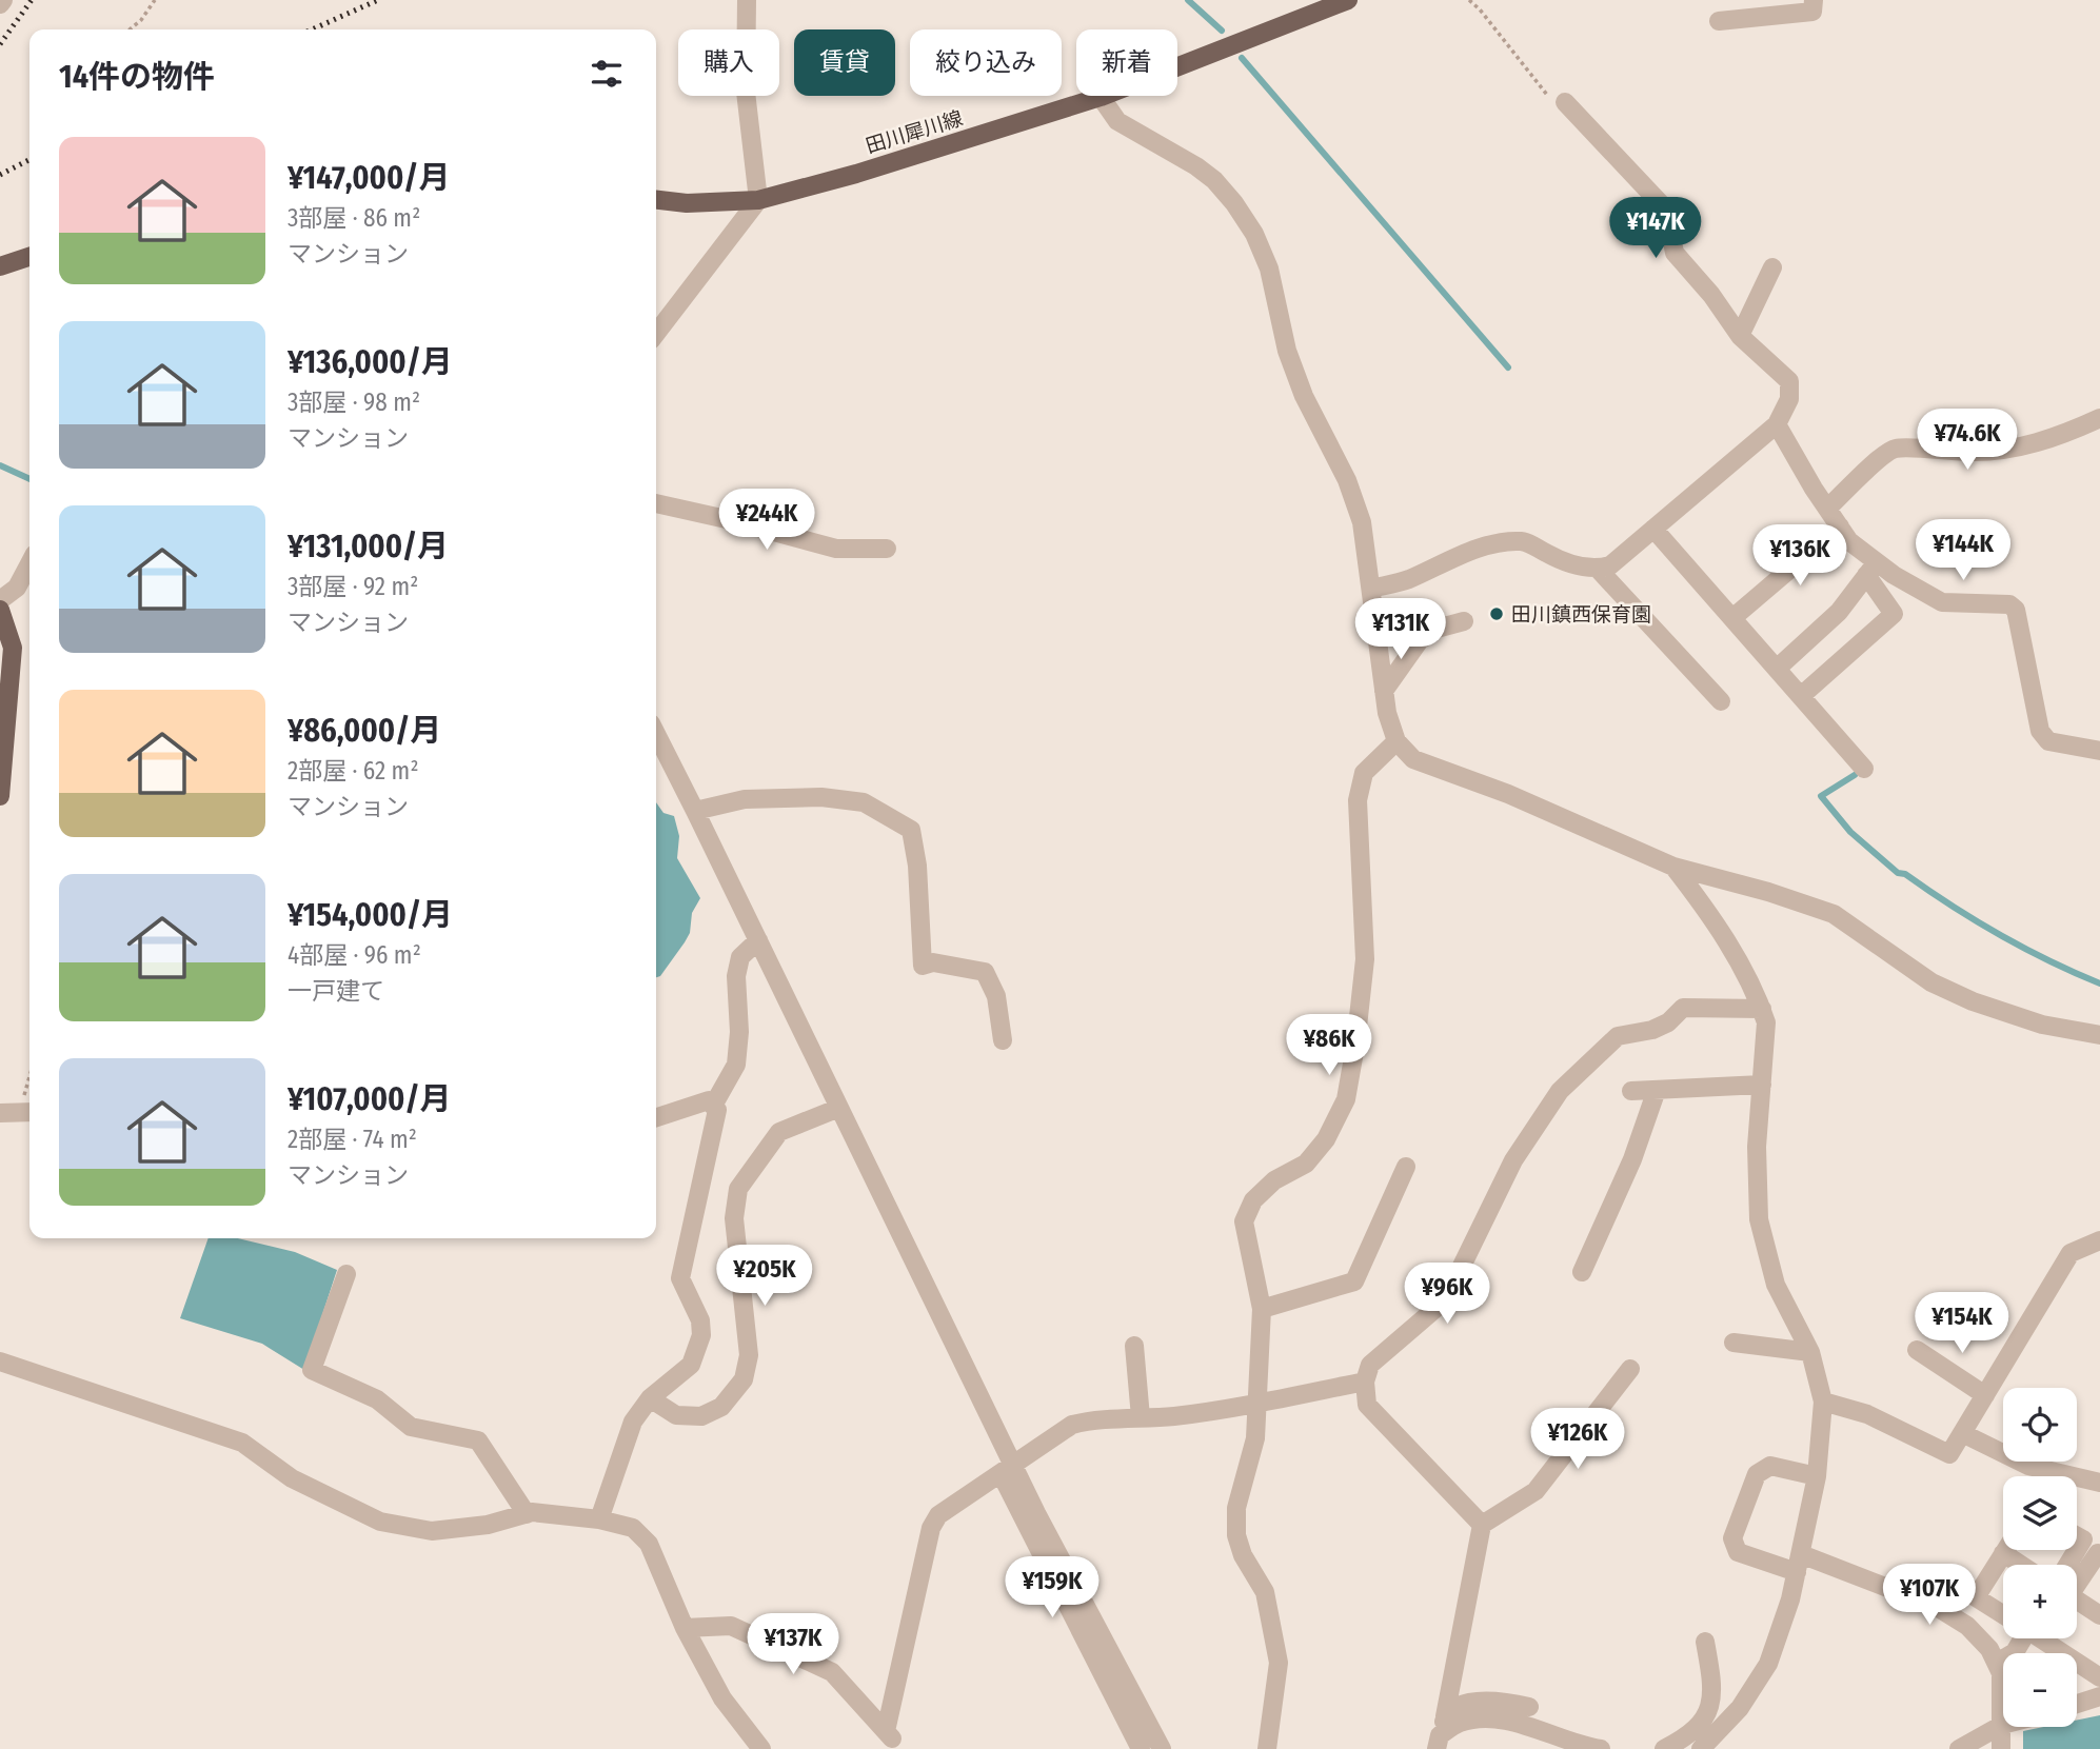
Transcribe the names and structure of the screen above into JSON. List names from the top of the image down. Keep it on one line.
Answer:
{"streets":{"main road":["田川犀川線"]},"places":["田川鎮西保育園"],"page":{"chip":["購入","賃貸","絞り込み","新着"],"heading":"14件の物件","list":[{"name":"¥147,000/月","note":"3部屋 · 86 m² · マンション"},{"name":"¥136,000/月","note":"3部屋 · 98 m² · マンション"},{"name":"¥131,000/月","note":"3部屋 · 92 m² · マンション"},{"name":"¥86,000/月","note":"2部屋 · 62 m² · マンション"},{"name":"¥154,000/月","note":"4部屋 · 96 m² · 一戸建て"},{"name":"¥107,000/月","note":"2部屋 · 74 m² · マンション"}],"price":["¥147K","¥74.6K","¥244K","¥144K","¥136K","¥131K","¥86K","¥205K","¥96K","¥154K","¥126K","¥159K","¥107K","¥137K"],"map_buttons":["+","−"]}}
